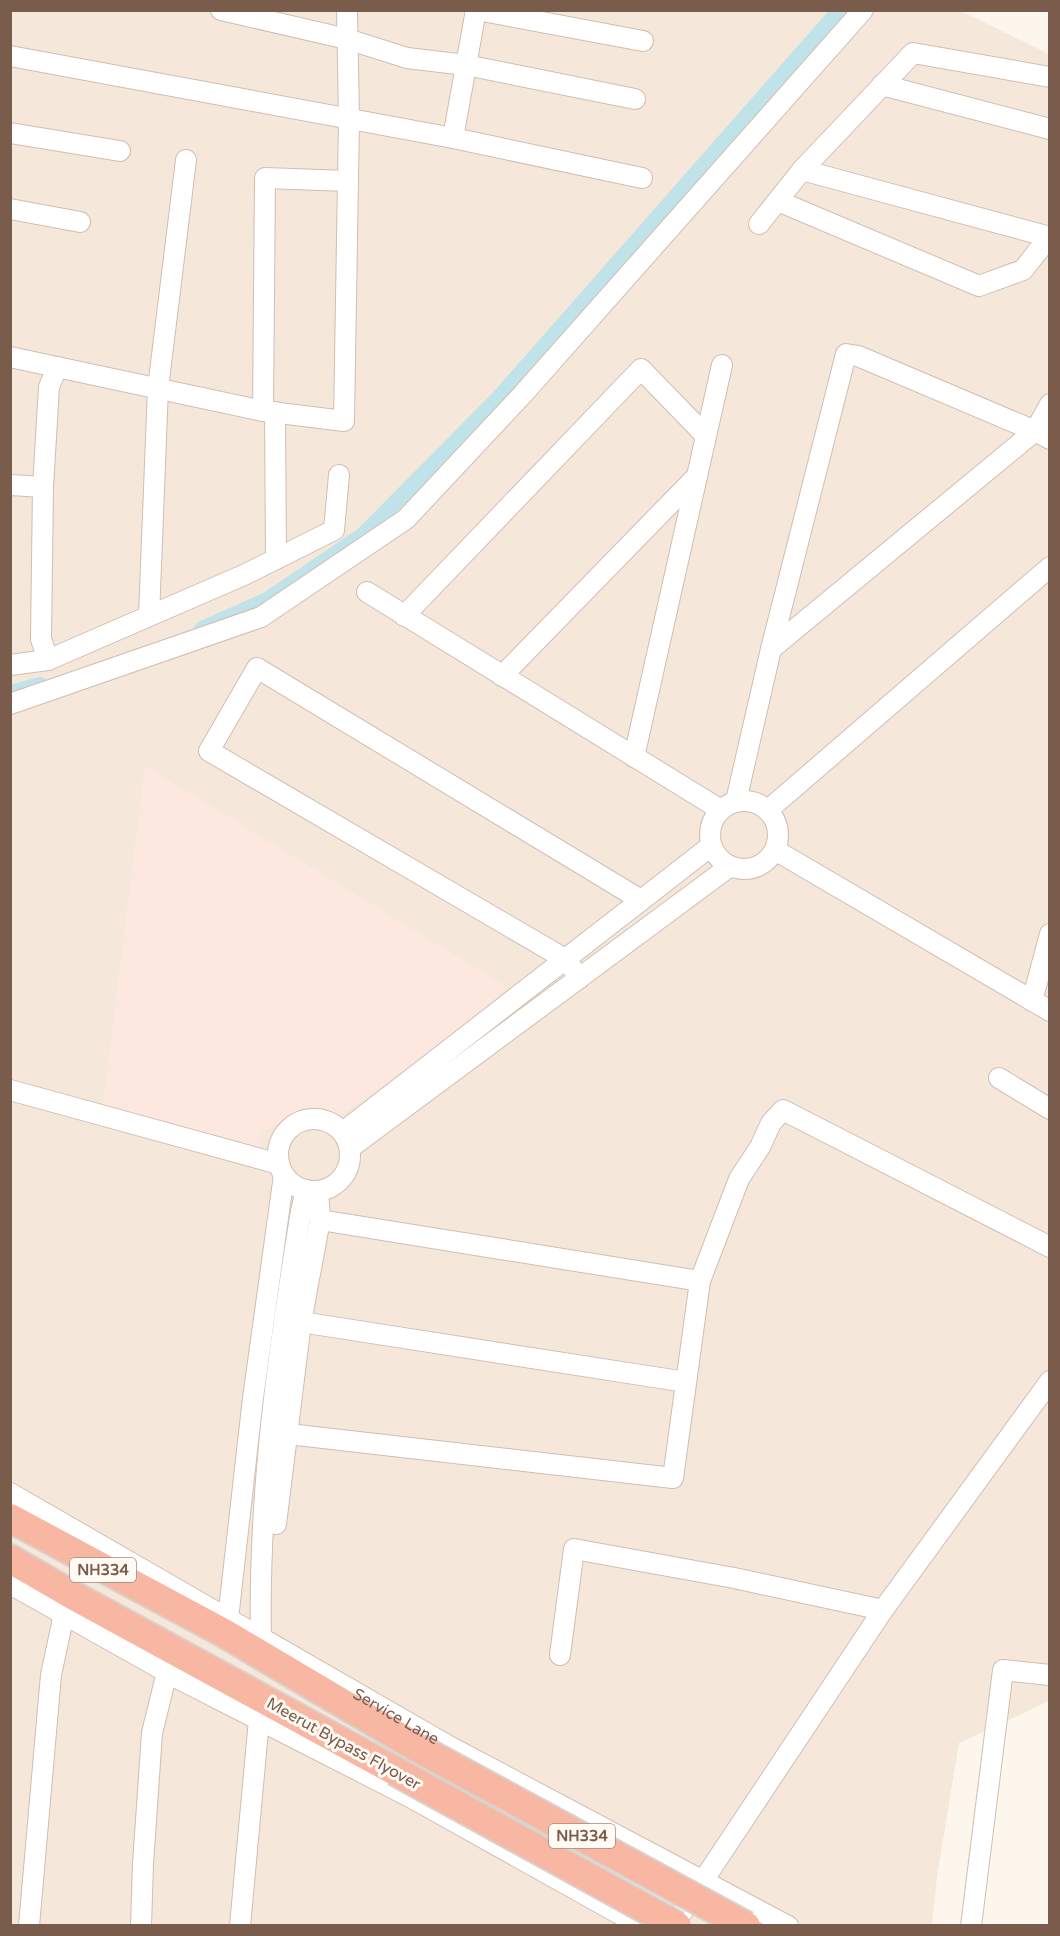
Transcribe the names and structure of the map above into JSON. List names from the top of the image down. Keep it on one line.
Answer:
{"streets":{"highway":["NH334","Meerut Bypass Flyover"],"street":["Service Lane"]},"crossings":[["NH334","Service Lane"],["NH334","Meerut Bypass Flyover"],["Service Lane","Meerut Bypass Flyover"]]}
